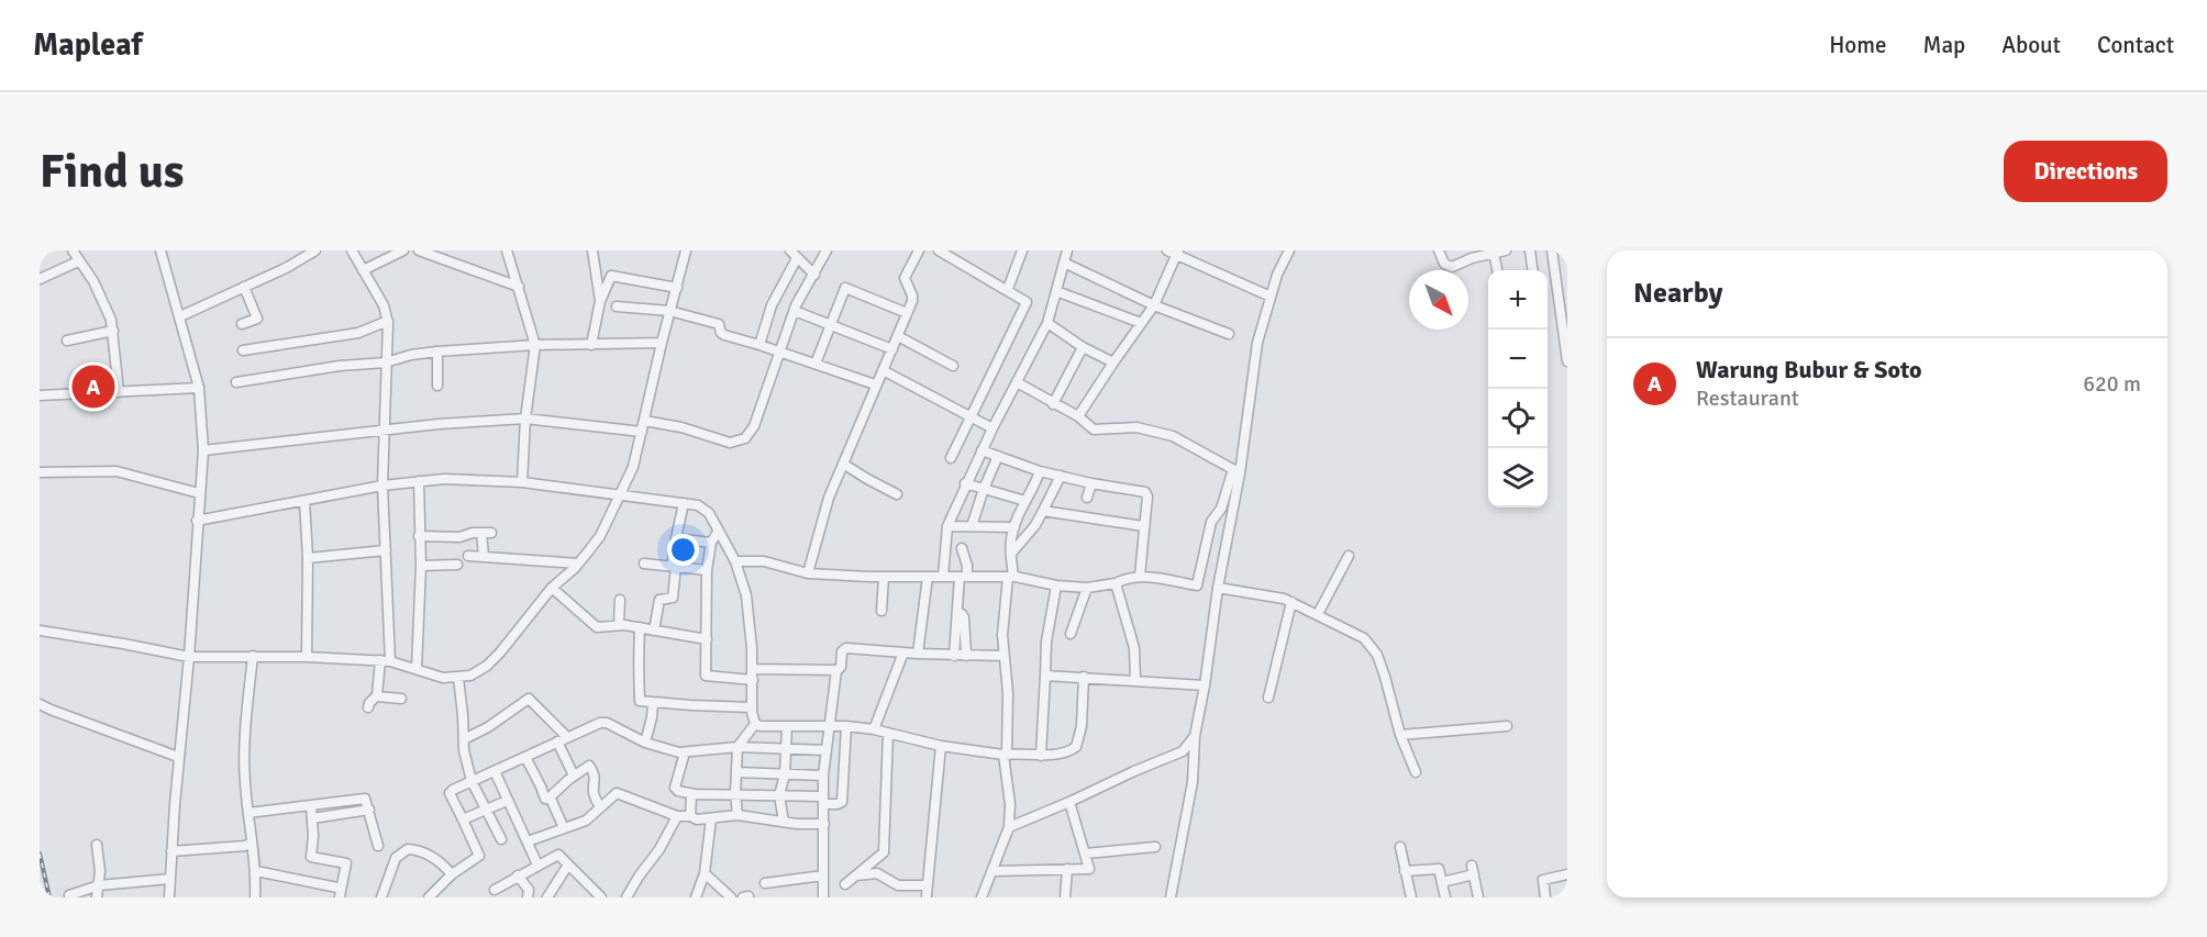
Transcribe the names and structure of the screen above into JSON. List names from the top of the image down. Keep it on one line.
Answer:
{"north":"bottom right","page":{"header":"Mapleaf","nav":["Home","Map","About","Contact"],"buttons":"Directions","title":"Find us","heading":"Nearby","map_buttons":["+","−"],"list":[{"mark":"A","name":"Warung Bubur & Soto","note":"Restaurant","value":"620 m"}],"pins":"A"}}
